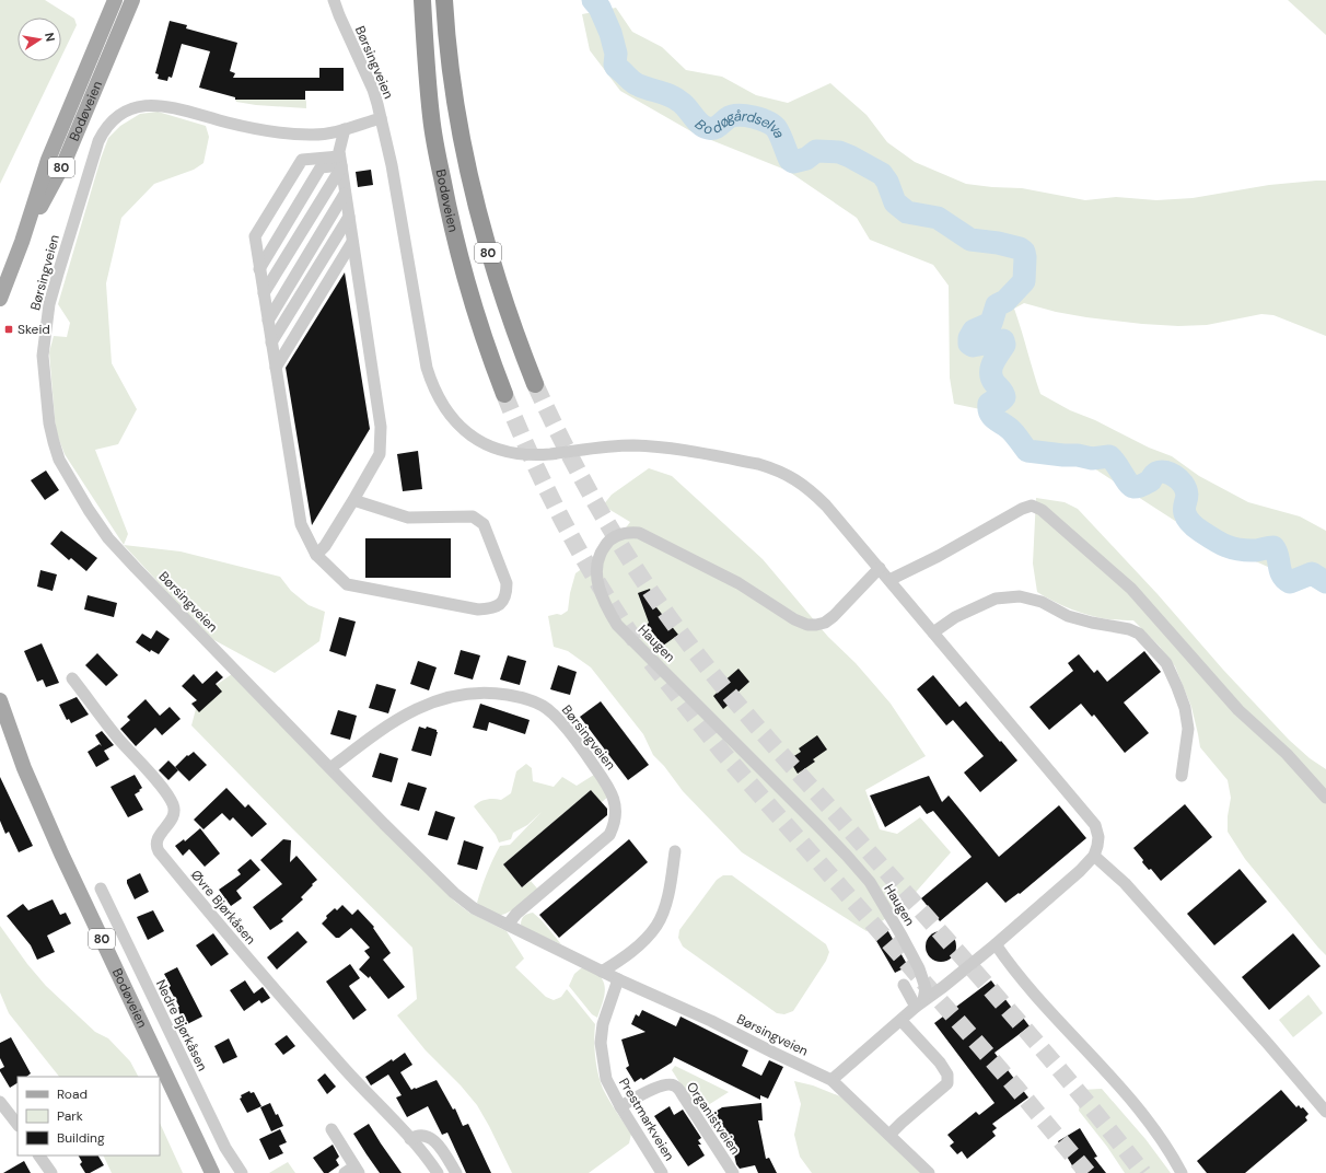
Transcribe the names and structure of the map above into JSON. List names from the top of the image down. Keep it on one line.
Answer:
{"streets":{"highway":["Bodøveien","80"],"street":["Børsingveien","Haugen","Øvre Bjørkåsen","Nedre Bjørkåsen","Organistveien","Prestmarkveien"]},"crossings":[["Børsingveien","Prestmarkveien"],["Bodøveien","80"],["Organistveien","Prestmarkveien"]],"water":["Bodøgårdselva"],"places":{"transit":["Skeid"]},"legend":["Road","Park","Building"],"north":"right"}
